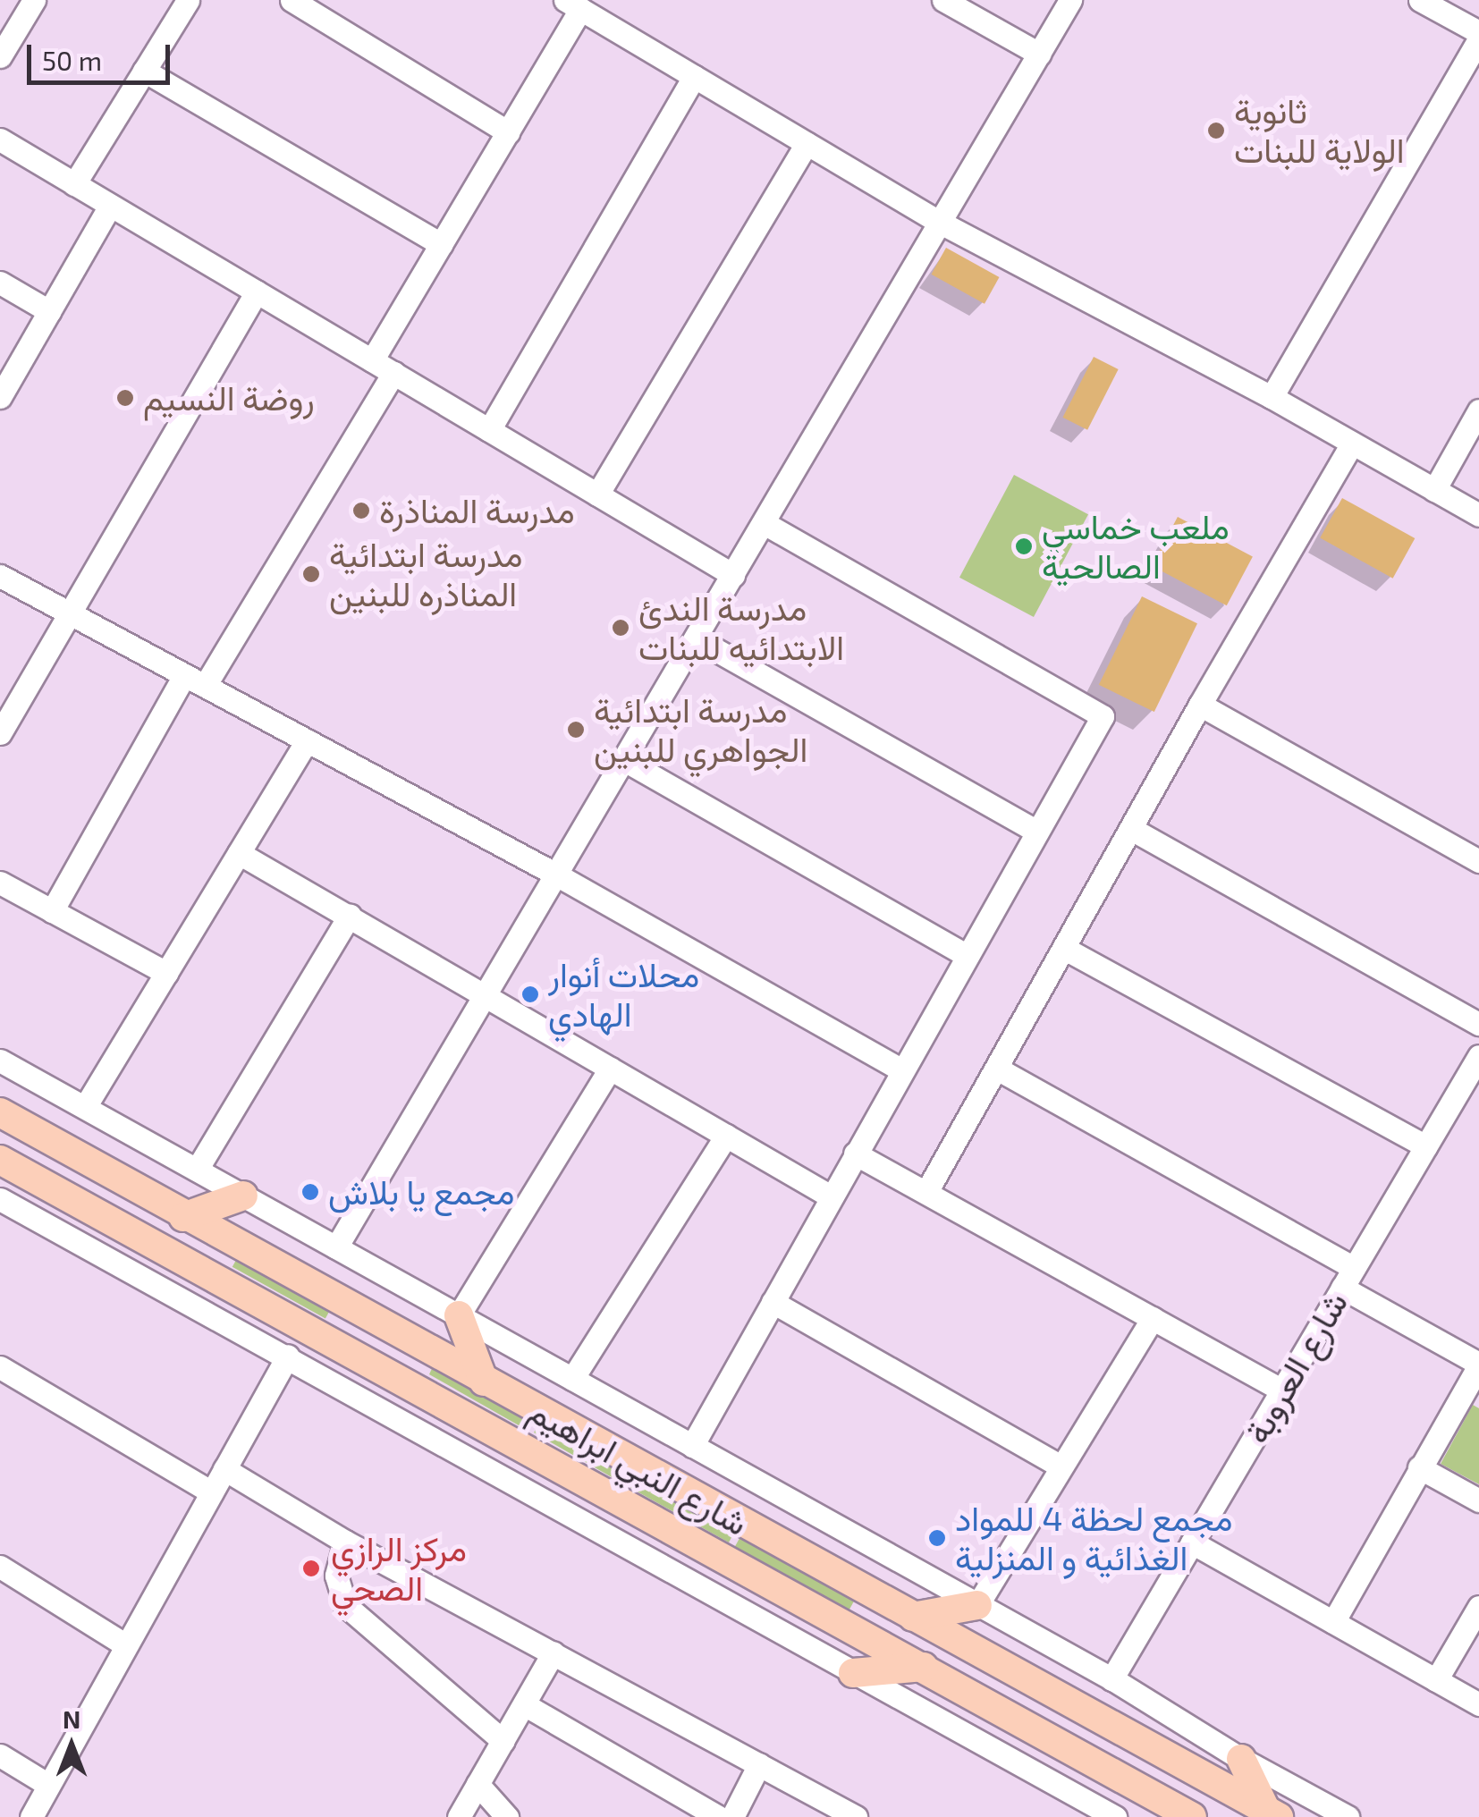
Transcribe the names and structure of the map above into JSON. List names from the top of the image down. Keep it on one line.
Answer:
{"streets":{"main road":["شارع النبي ابراهيم"],"street":["شارع العروبة"]},"places":["ثانوية الولاية للبنات","روضة النسيم","مدرسة المناذرة","ملعب خماسي الصالحية","مدرسة ابتدائية المناذره للبنين","مدرسة الندئ الابتدائيه للبنات","مدرسة ابتدائية الجواهري للبنين","محلات أنوار الهادي","مجمع يا بلاش","مجمع لحظة 4 للمواد الغذائية و المنزلية","مركز الرازي الصحي"],"scale_bar":"50 m","north":"top"}
